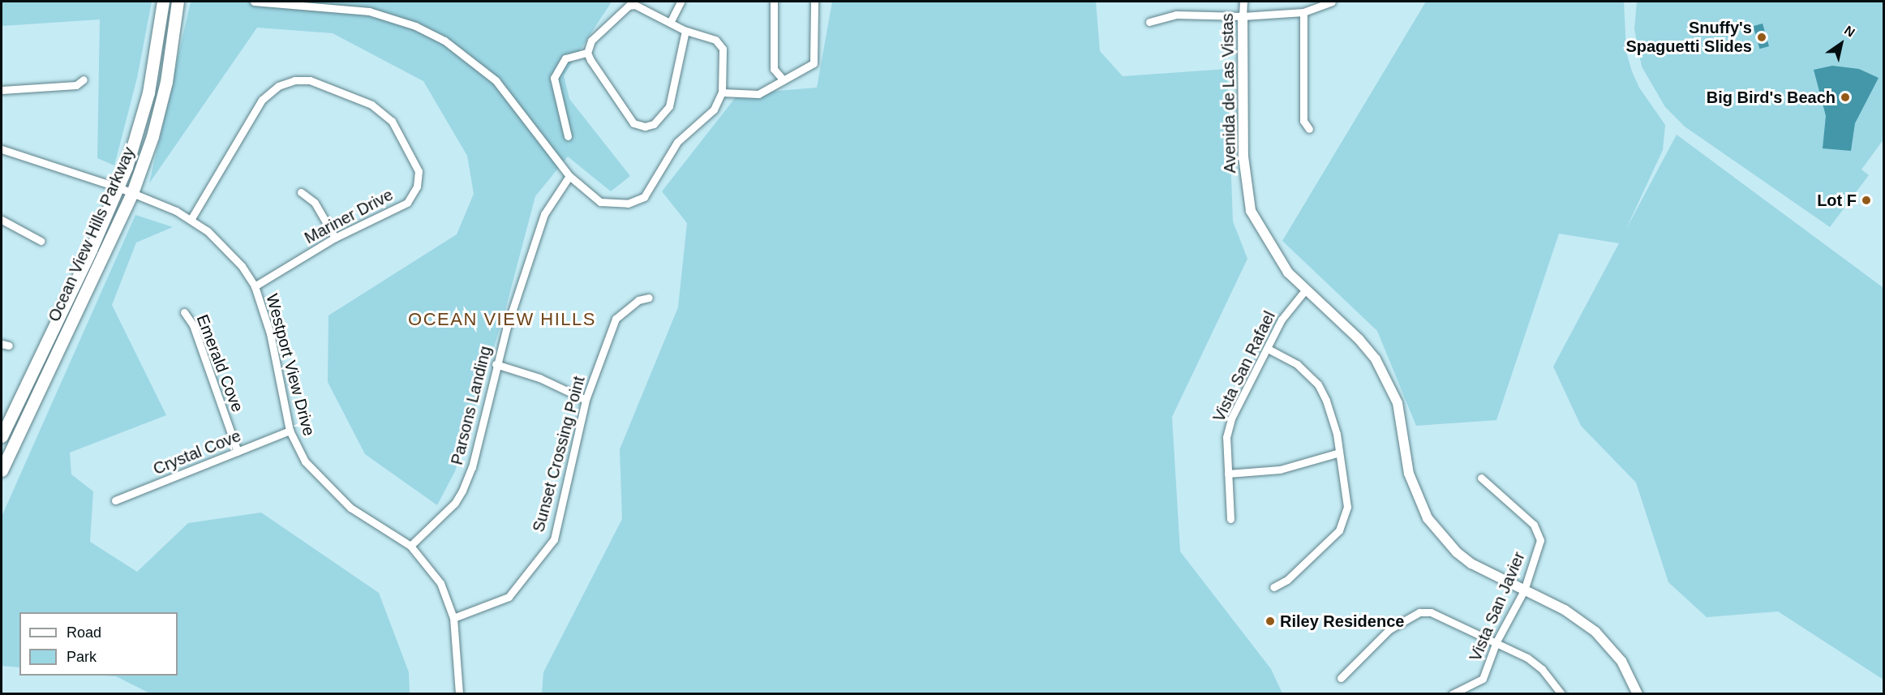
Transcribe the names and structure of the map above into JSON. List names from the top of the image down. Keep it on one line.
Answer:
{"streets":{"main road":["Ocean View Hills Parkway"],"street":["Avenida de Las Vistas","Mariner Drive","Emerald Cove","Westport View Drive","Vista San Rafael","Parsons Landing","Crystal Cove","Sunset Crossing Point","Vista San Javier"]},"crossings":[["Avenida de Las Vistas","Vista San Rafael"],["Avenida de Las Vistas","Vista San Javier"],["Mariner Drive","Westport View Drive"],["Ocean View Hills Parkway","Westport View Drive"],["Emerald Cove","Crystal Cove"],["Westport View Drive","Parsons Landing"],["Westport View Drive","Crystal Cove"],["Westport View Drive","Sunset Crossing Point"]],"districts":["OCEAN VIEW HILLS"],"places":["Snuffy's Spaguetti Slides","Big Bird's Beach","Lot F","Riley Residence"],"legend":["Road","Park"],"north":"top right"}
